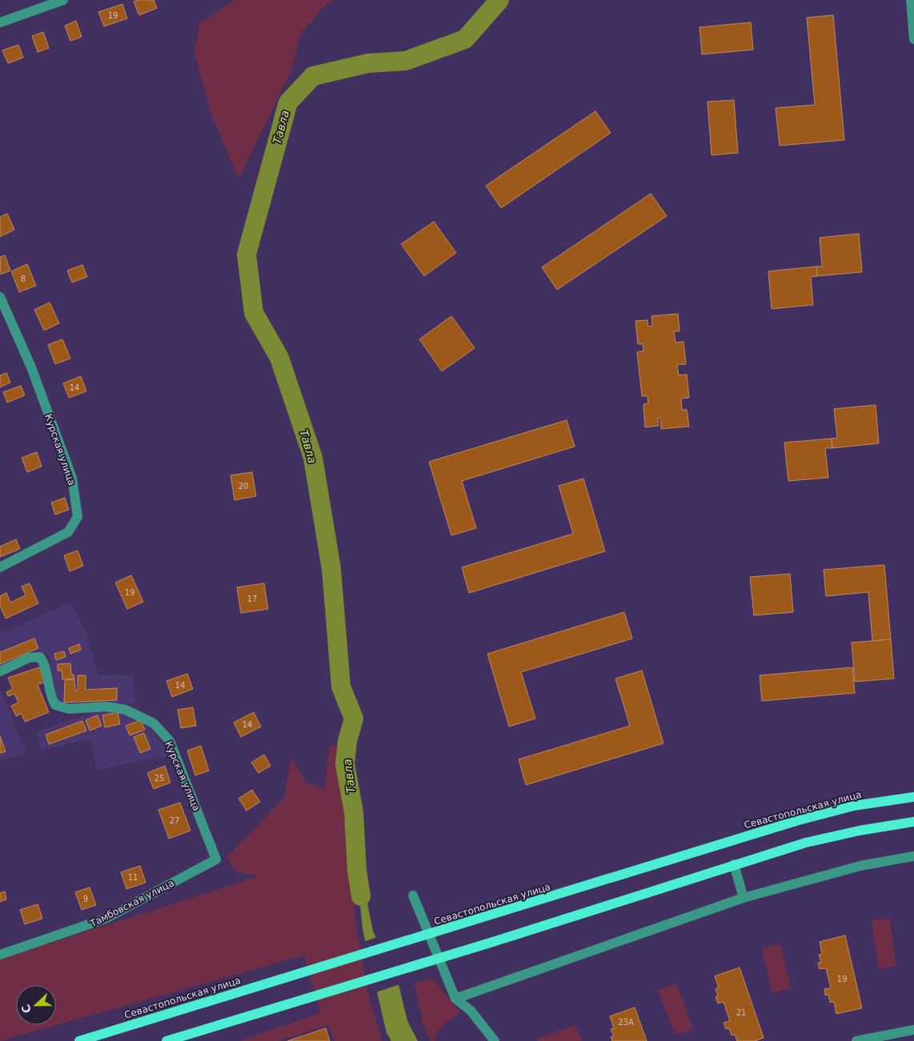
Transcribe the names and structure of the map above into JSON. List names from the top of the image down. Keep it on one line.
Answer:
{"streets":{"main road":["Севастопольская улица"],"street":["Курская улица","Тамбовская улица"]},"crossings":[["Курская улица","Тамбовская улица"]],"water":["Тавла"],"house_numbers":["19","8","14","20","19","17","14","14","25","27","11","9","19","21","23А"],"north":"left"}
